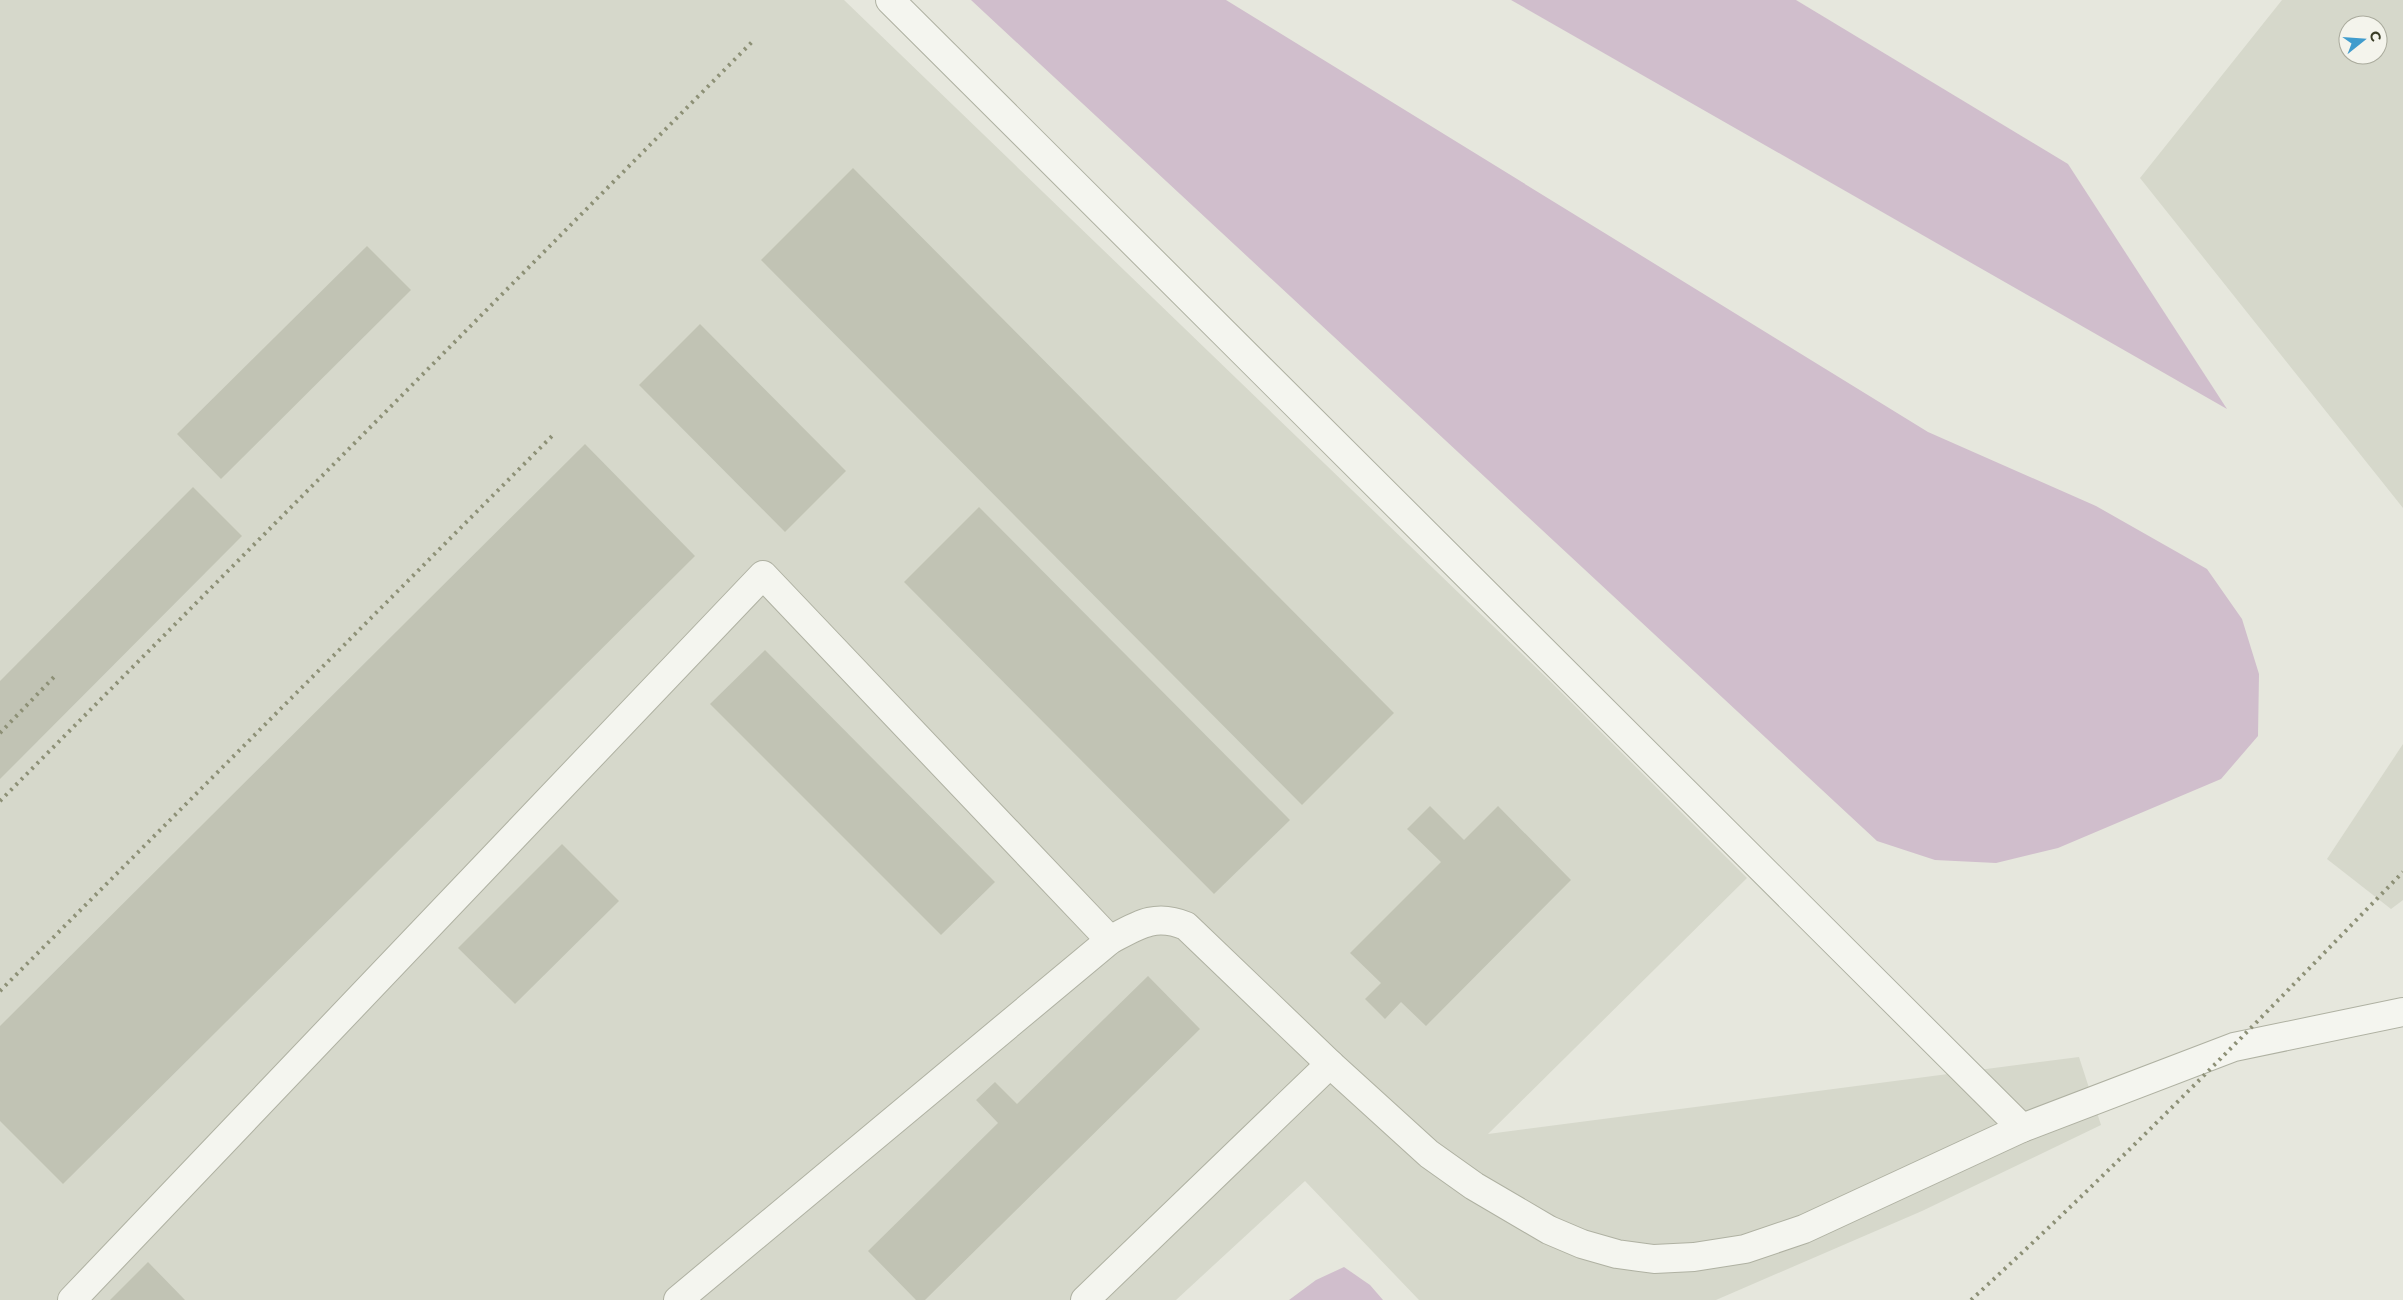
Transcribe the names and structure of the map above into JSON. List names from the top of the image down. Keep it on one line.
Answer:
{"north":"right"}
